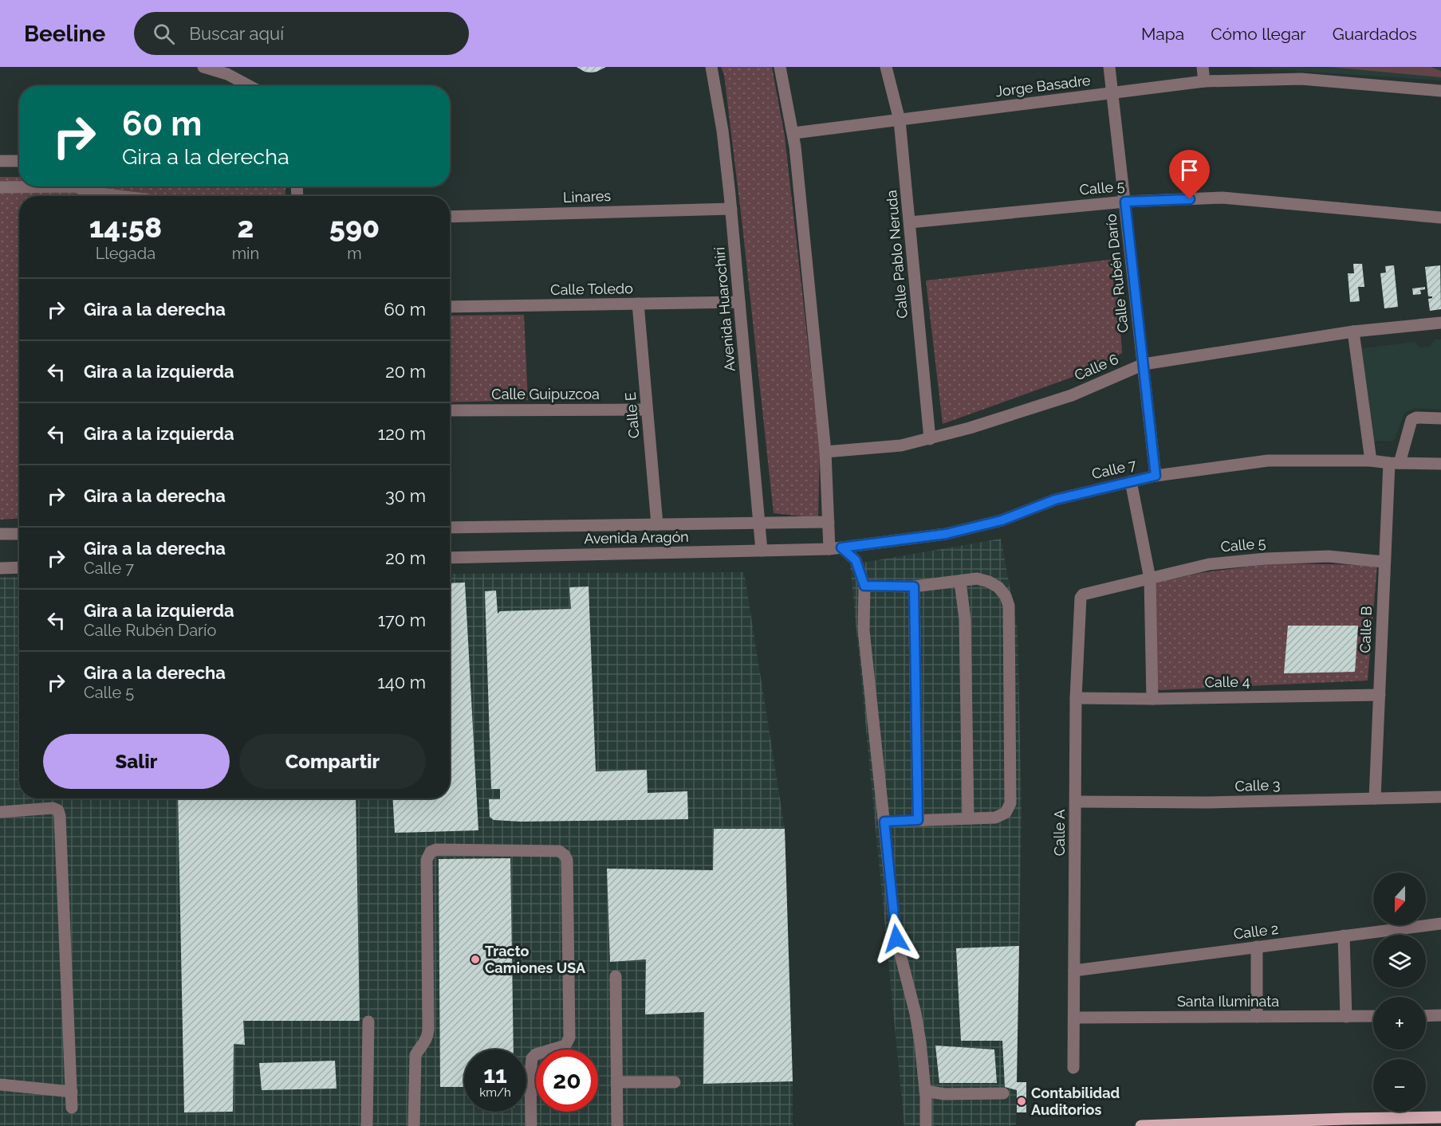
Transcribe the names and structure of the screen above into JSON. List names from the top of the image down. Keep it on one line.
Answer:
{"streets":{"street":["Jorge Basadre","Calle 5","Linares","Calle Pablo Neruda","Calle Rubén Darío","Calle Toledo","Avenida Huarochirí","Calle 6","Calle Guipuzcoa","Calle E","Calle 7","Avenida Aragón","Calle B","Calle 4","Calle 3","Calle A","Calle 2","Santa Iluminata"]},"crossings":[["Jorge Basadre","Calle Pablo Neruda"],["Jorge Basadre","Calle Rubén Darío"],["Calle 5","Calle Pablo Neruda"],["Calle 5","Calle Rubén Darío"],["Calle 5","Calle B"],["Calle 5","Calle A"],["Linares","Avenida Huarochirí"],["Calle Pablo Neruda","Calle 6"],["Calle Rubén Darío","Calle 6"],["Calle Rubén Darío","Calle 7"],["Calle Toledo","Avenida Huarochirí"],["Calle Toledo","Calle E"],["Avenida Huarochirí","Avenida Aragón"],["Calle Guipuzcoa","Calle E"],["Calle E","Avenida Aragón"],["Calle 7","Avenida Aragón"],["Calle 7","Calle B"],["Calle B","Calle 4"],["Calle B","Calle 3"],["Calle 4","Calle A"],["Calle 3","Calle A"],["Calle A","Calle 2"],["Calle A","Santa Iluminata"]],"places":["Tracto Camiones USA","Contabilidad Auditorios"],"north":"bottom","page":{"header":"Beeline","search":"Buscar aquí","nav":["Mapa","Cómo llegar","Guardados"],"turn":["60 m","Gira a la derecha"],"eta":["14:58","Llegada","2","min","590","m"],"list":[{"name":"Gira a la derecha","value":"60 m"},{"name":"Gira a la izquierda","value":"20 m"},{"name":"Gira a la izquierda","value":"120 m"},{"name":"Gira a la derecha","value":"30 m"},{"name":"Gira a la derecha","note":"Calle 7","value":"20 m"},{"name":"Gira a la izquierda","note":"Calle Rubén Darío","value":"170 m"},{"name":"Gira a la derecha","note":"Calle 5","value":"140 m"}],"buttons":["Salir","Compartir"],"map_buttons":["+","−"],"speed":"11 km/h","limit":"20"}}
